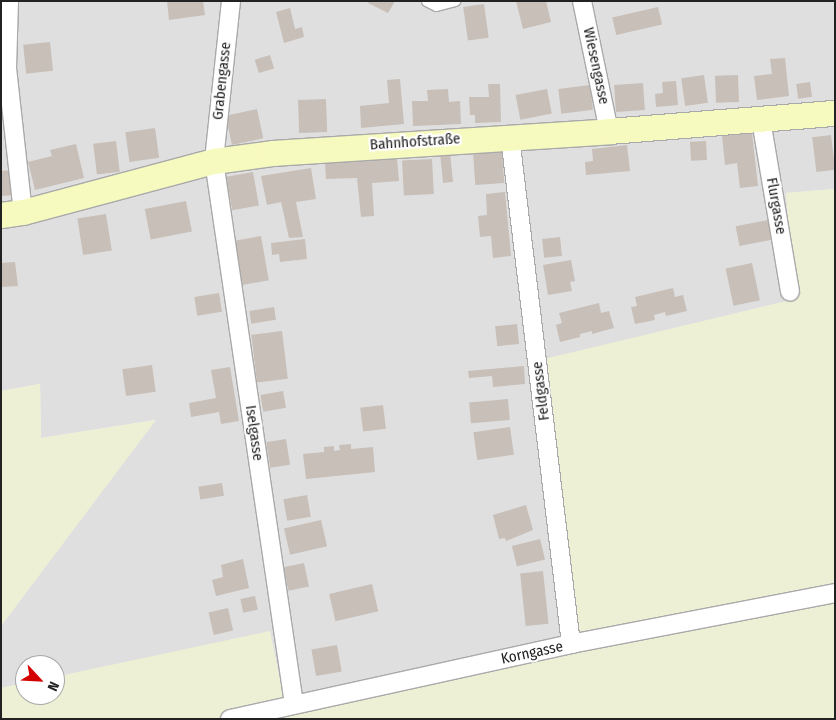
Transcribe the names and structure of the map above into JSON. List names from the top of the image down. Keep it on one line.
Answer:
{"streets":{"street":["Wiesengasse","Grabengasse","Bahnhofstraße","Flurgasse","Feldgasse","Iselgasse","Korngasse"]},"crossings":[["Wiesengasse","Bahnhofstraße"],["Grabengasse","Bahnhofstraße"],["Grabengasse","Iselgasse"],["Bahnhofstraße","Flurgasse"],["Bahnhofstraße","Feldgasse"],["Bahnhofstraße","Iselgasse"],["Feldgasse","Korngasse"],["Iselgasse","Korngasse"]],"north":"bottom right"}
